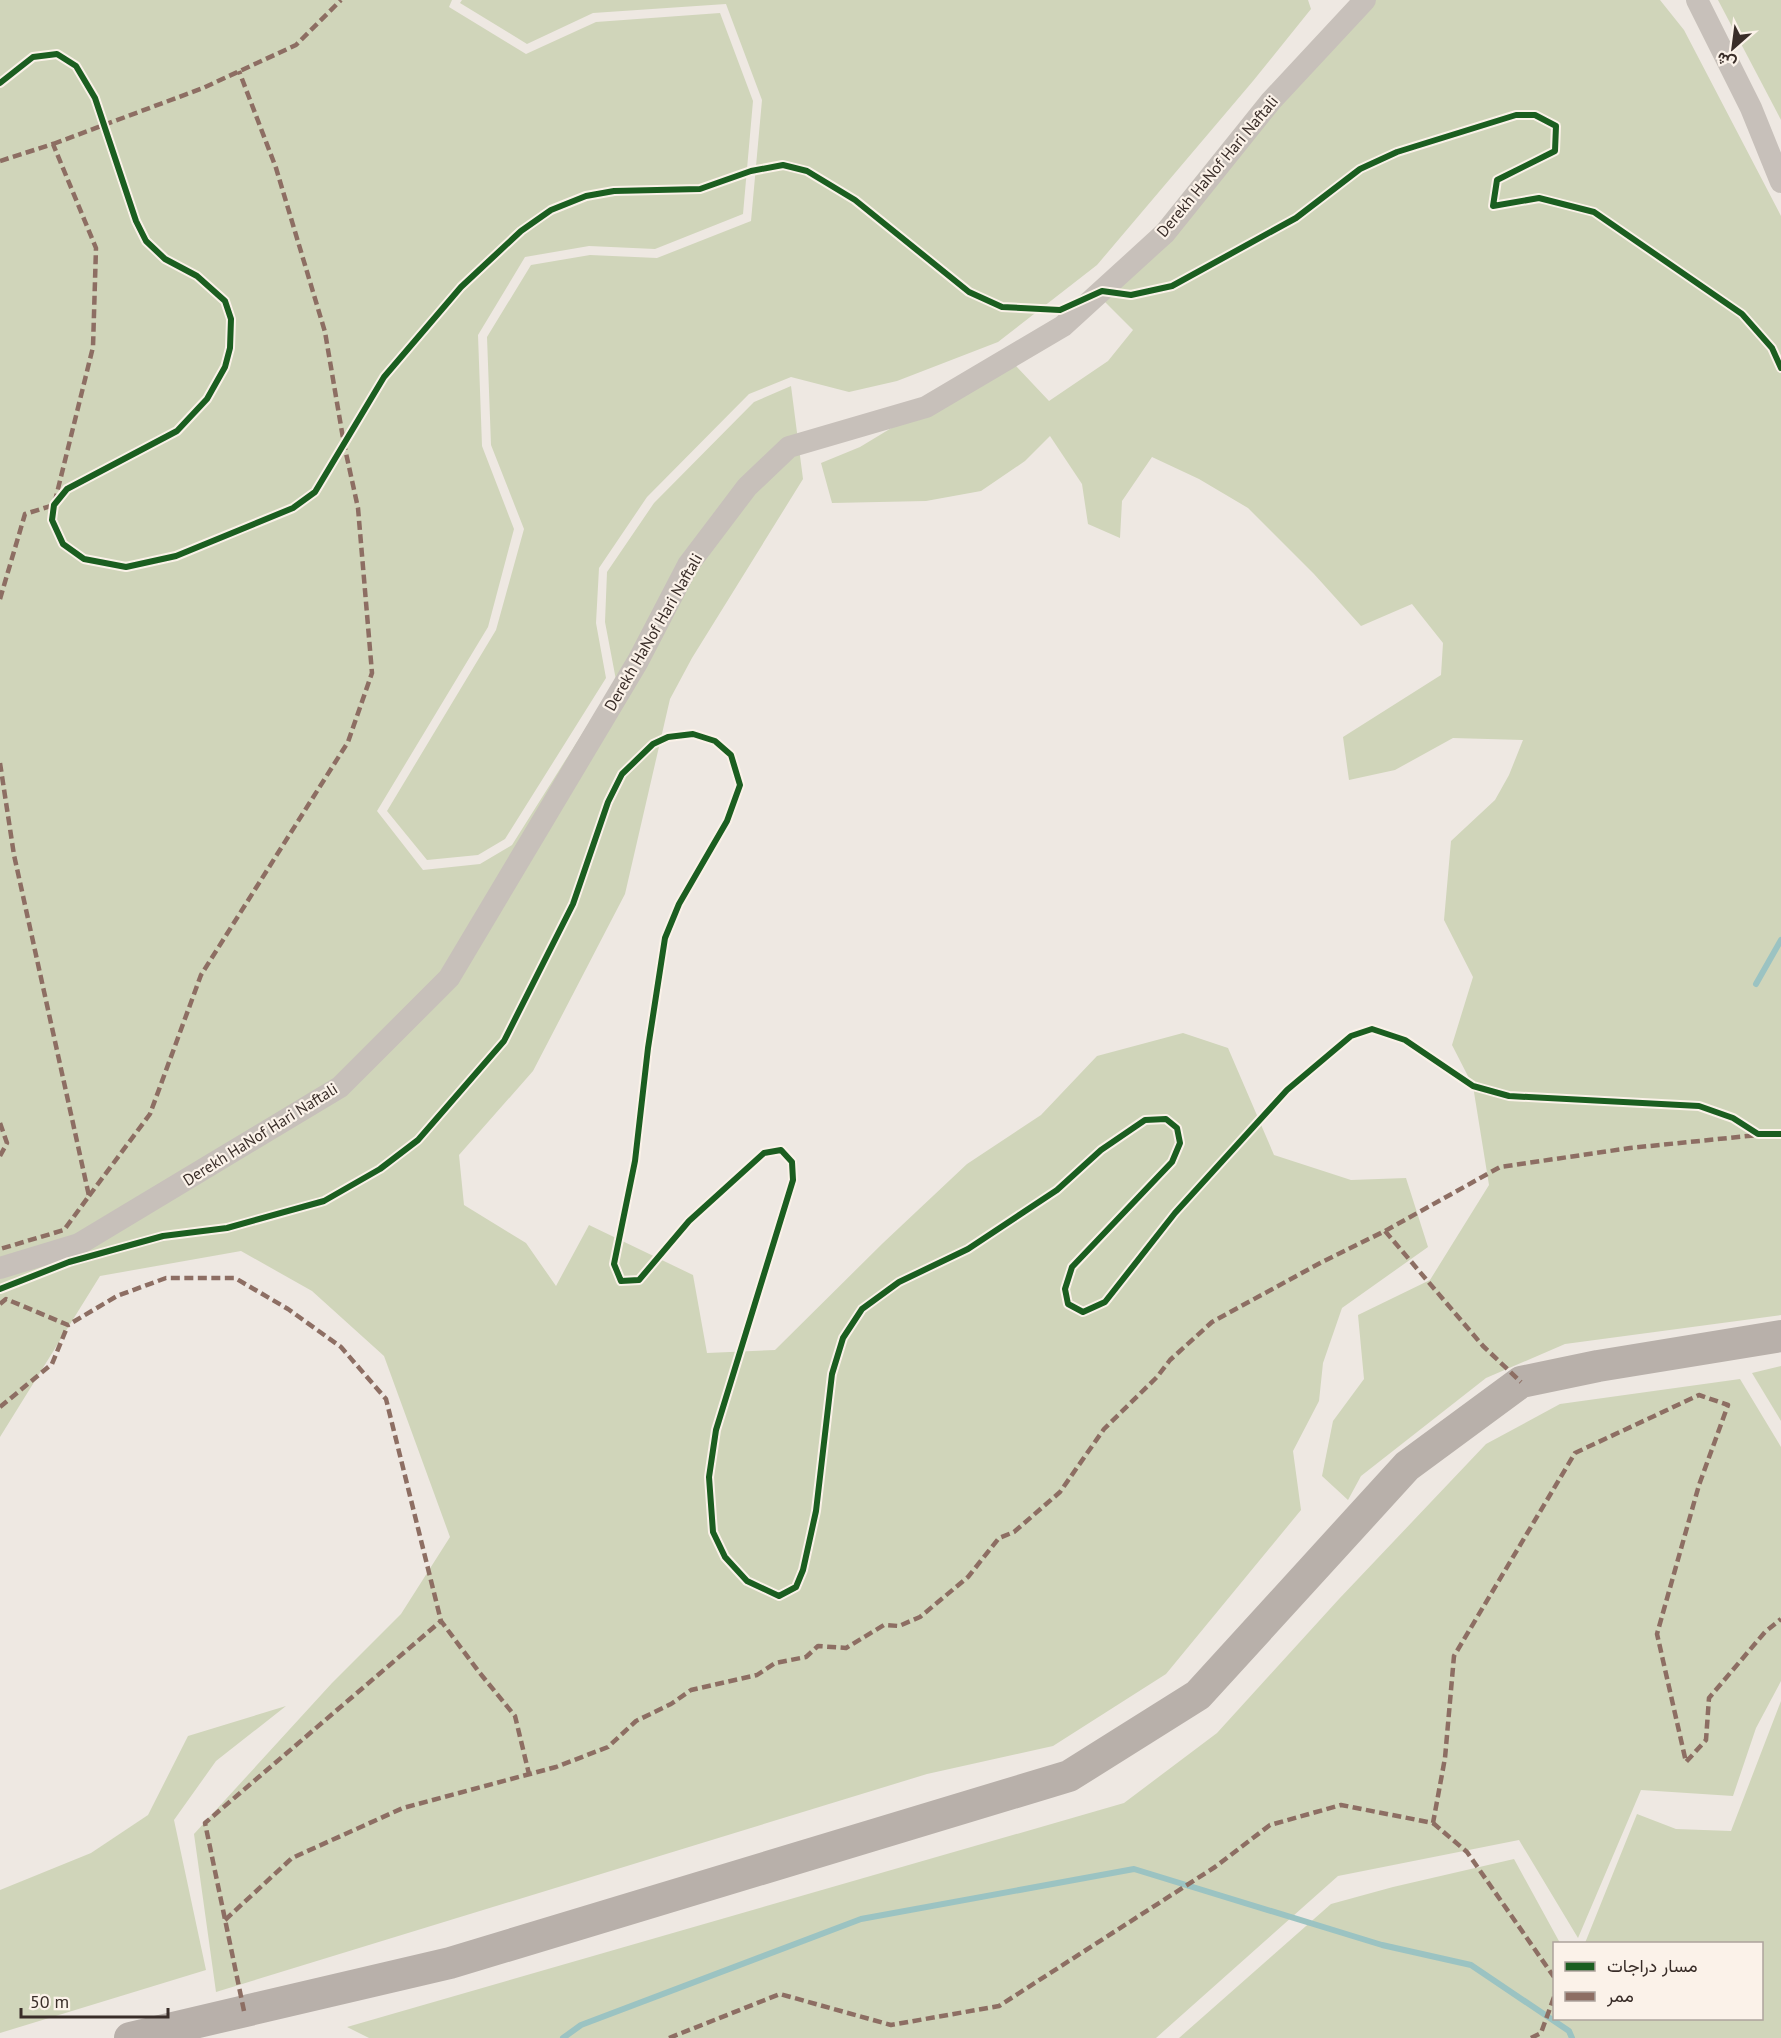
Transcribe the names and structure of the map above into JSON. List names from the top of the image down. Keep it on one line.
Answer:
{"streets":{"street":["Derekh HaNof Hari Naftali"]},"legend":["مسار دراجات","ممر"],"scale_bar":"50 m","north":"bottom left"}
